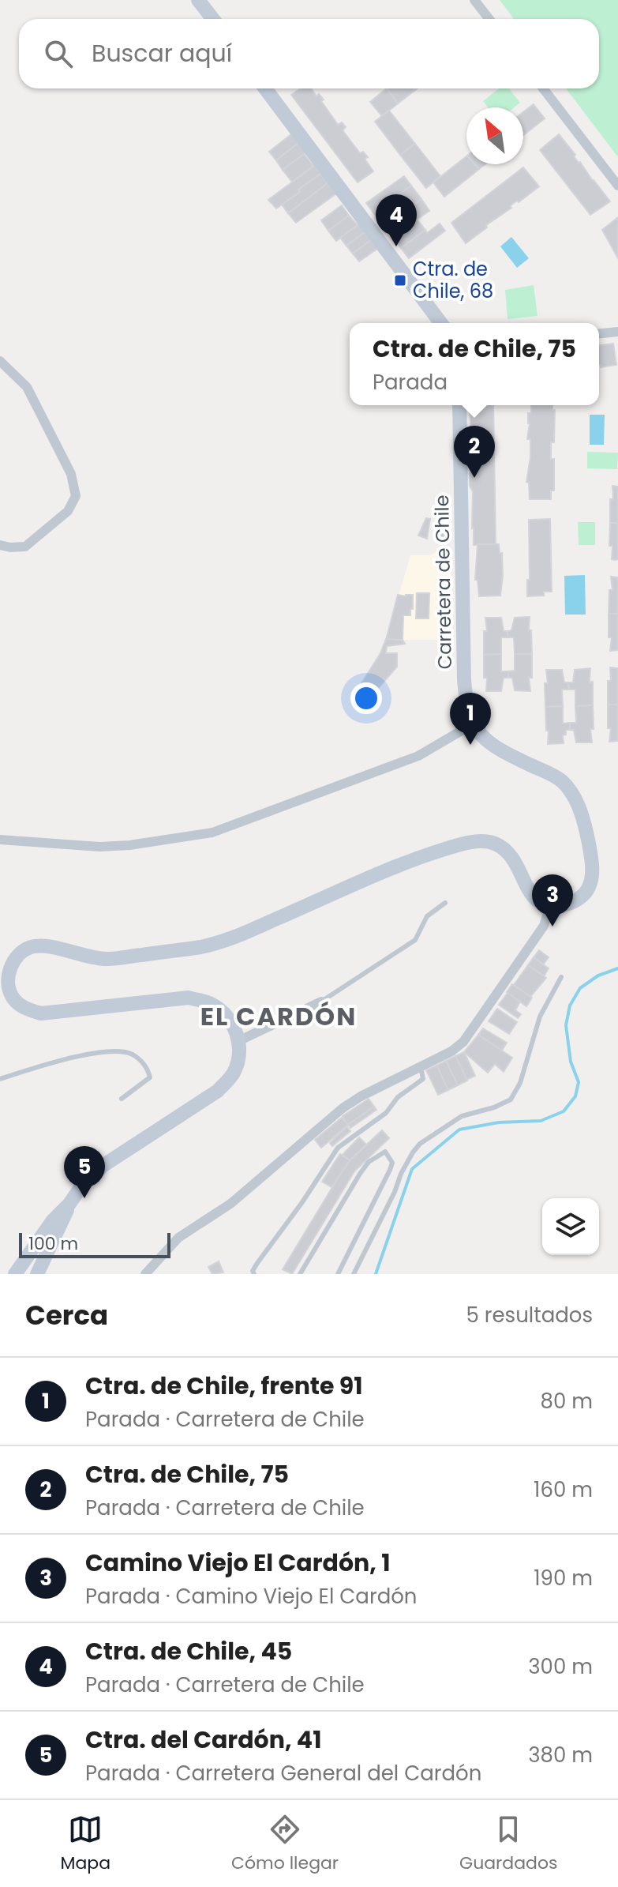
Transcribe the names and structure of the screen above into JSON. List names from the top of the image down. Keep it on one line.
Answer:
{"streets":{"street":["Carretera de Chile"]},"districts":["EL CARDÓN"],"places":{"transit":["Ctra. de Chile, 68"]},"scale_bar":"100 m","north":"top left","page":{"search":"Buscar aquí","pins":["4","2","1","3","5"],"popup":["Ctra. de Chile, 75","Parada"],"scale":"100 m","heading":["Cerca","5 resultados"],"list":[{"mark":"1","name":"Ctra. de Chile, frente 91","note":"Parada · Carretera de Chile","value":"80 m"},{"mark":"2","name":"Ctra. de Chile, 75","note":"Parada · Carretera de Chile","value":"160 m"},{"mark":"3","name":"Camino Viejo El Cardón, 1","note":"Parada · Camino Viejo El Cardón","value":"190 m"},{"mark":"4","name":"Ctra. de Chile, 45","note":"Parada · Carretera de Chile","value":"300 m"},{"mark":"5","name":"Ctra. del Cardón, 41","note":"Parada · Carretera General del Cardón","value":"380 m"}],"nav":["Mapa","Cómo llegar","Guardados"]}}
